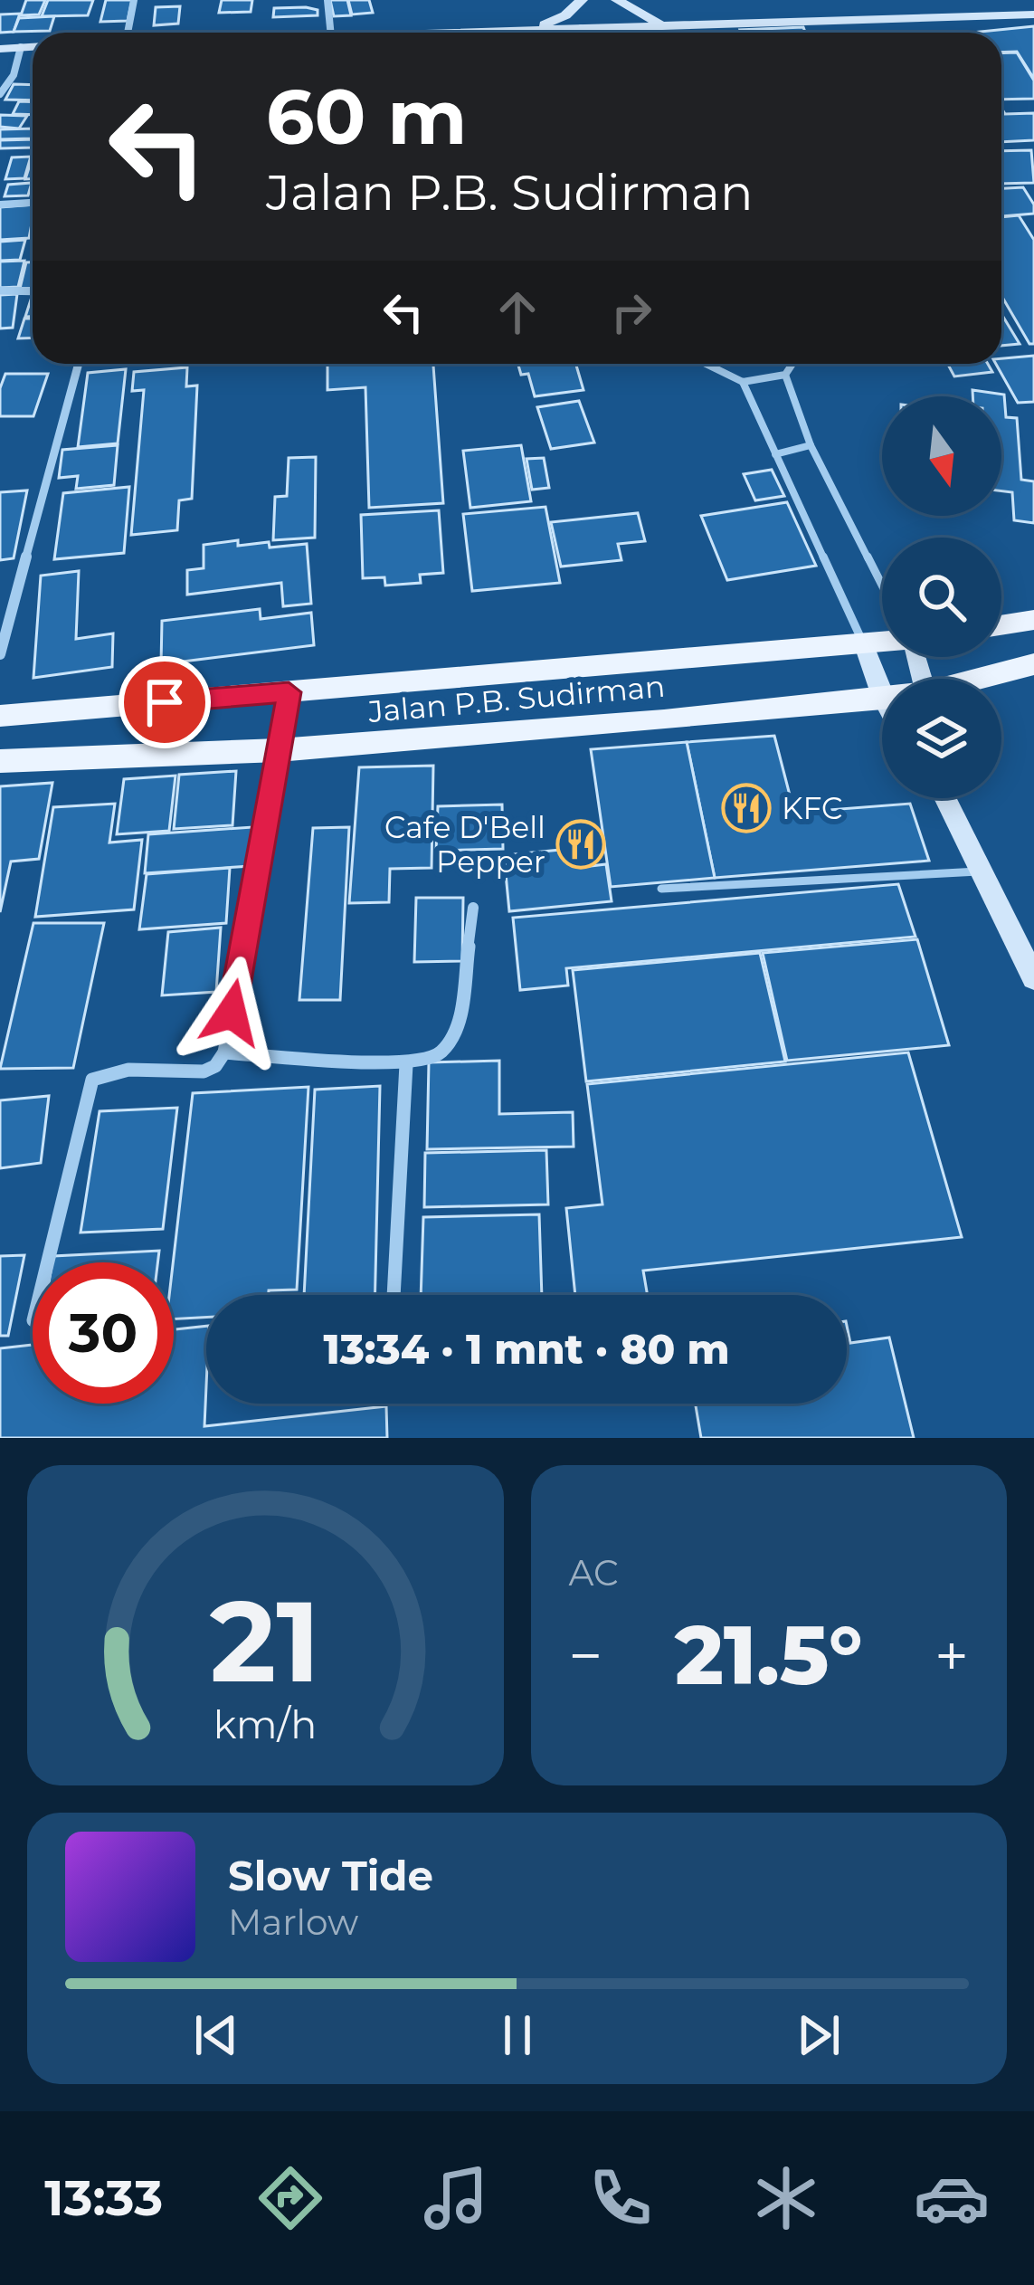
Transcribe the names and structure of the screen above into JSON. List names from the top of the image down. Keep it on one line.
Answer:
{"streets":{"main road":["Jalan P.B. Sudirman"]},"places":{"restaurant":["KFC","Cafe D'Bell Pepper"]},"north":"bottom","page":{"turn":["60 m","Jalan P.B. Sudirman"],"limit":"30","trip":"13:34 · 1 mnt · 80 m","tile":"AC","heat":["−","21.5°","+"],"song":["Slow Tide","Marlow"],"tabs":"13:33","gauge":["21","km/h"]}}
